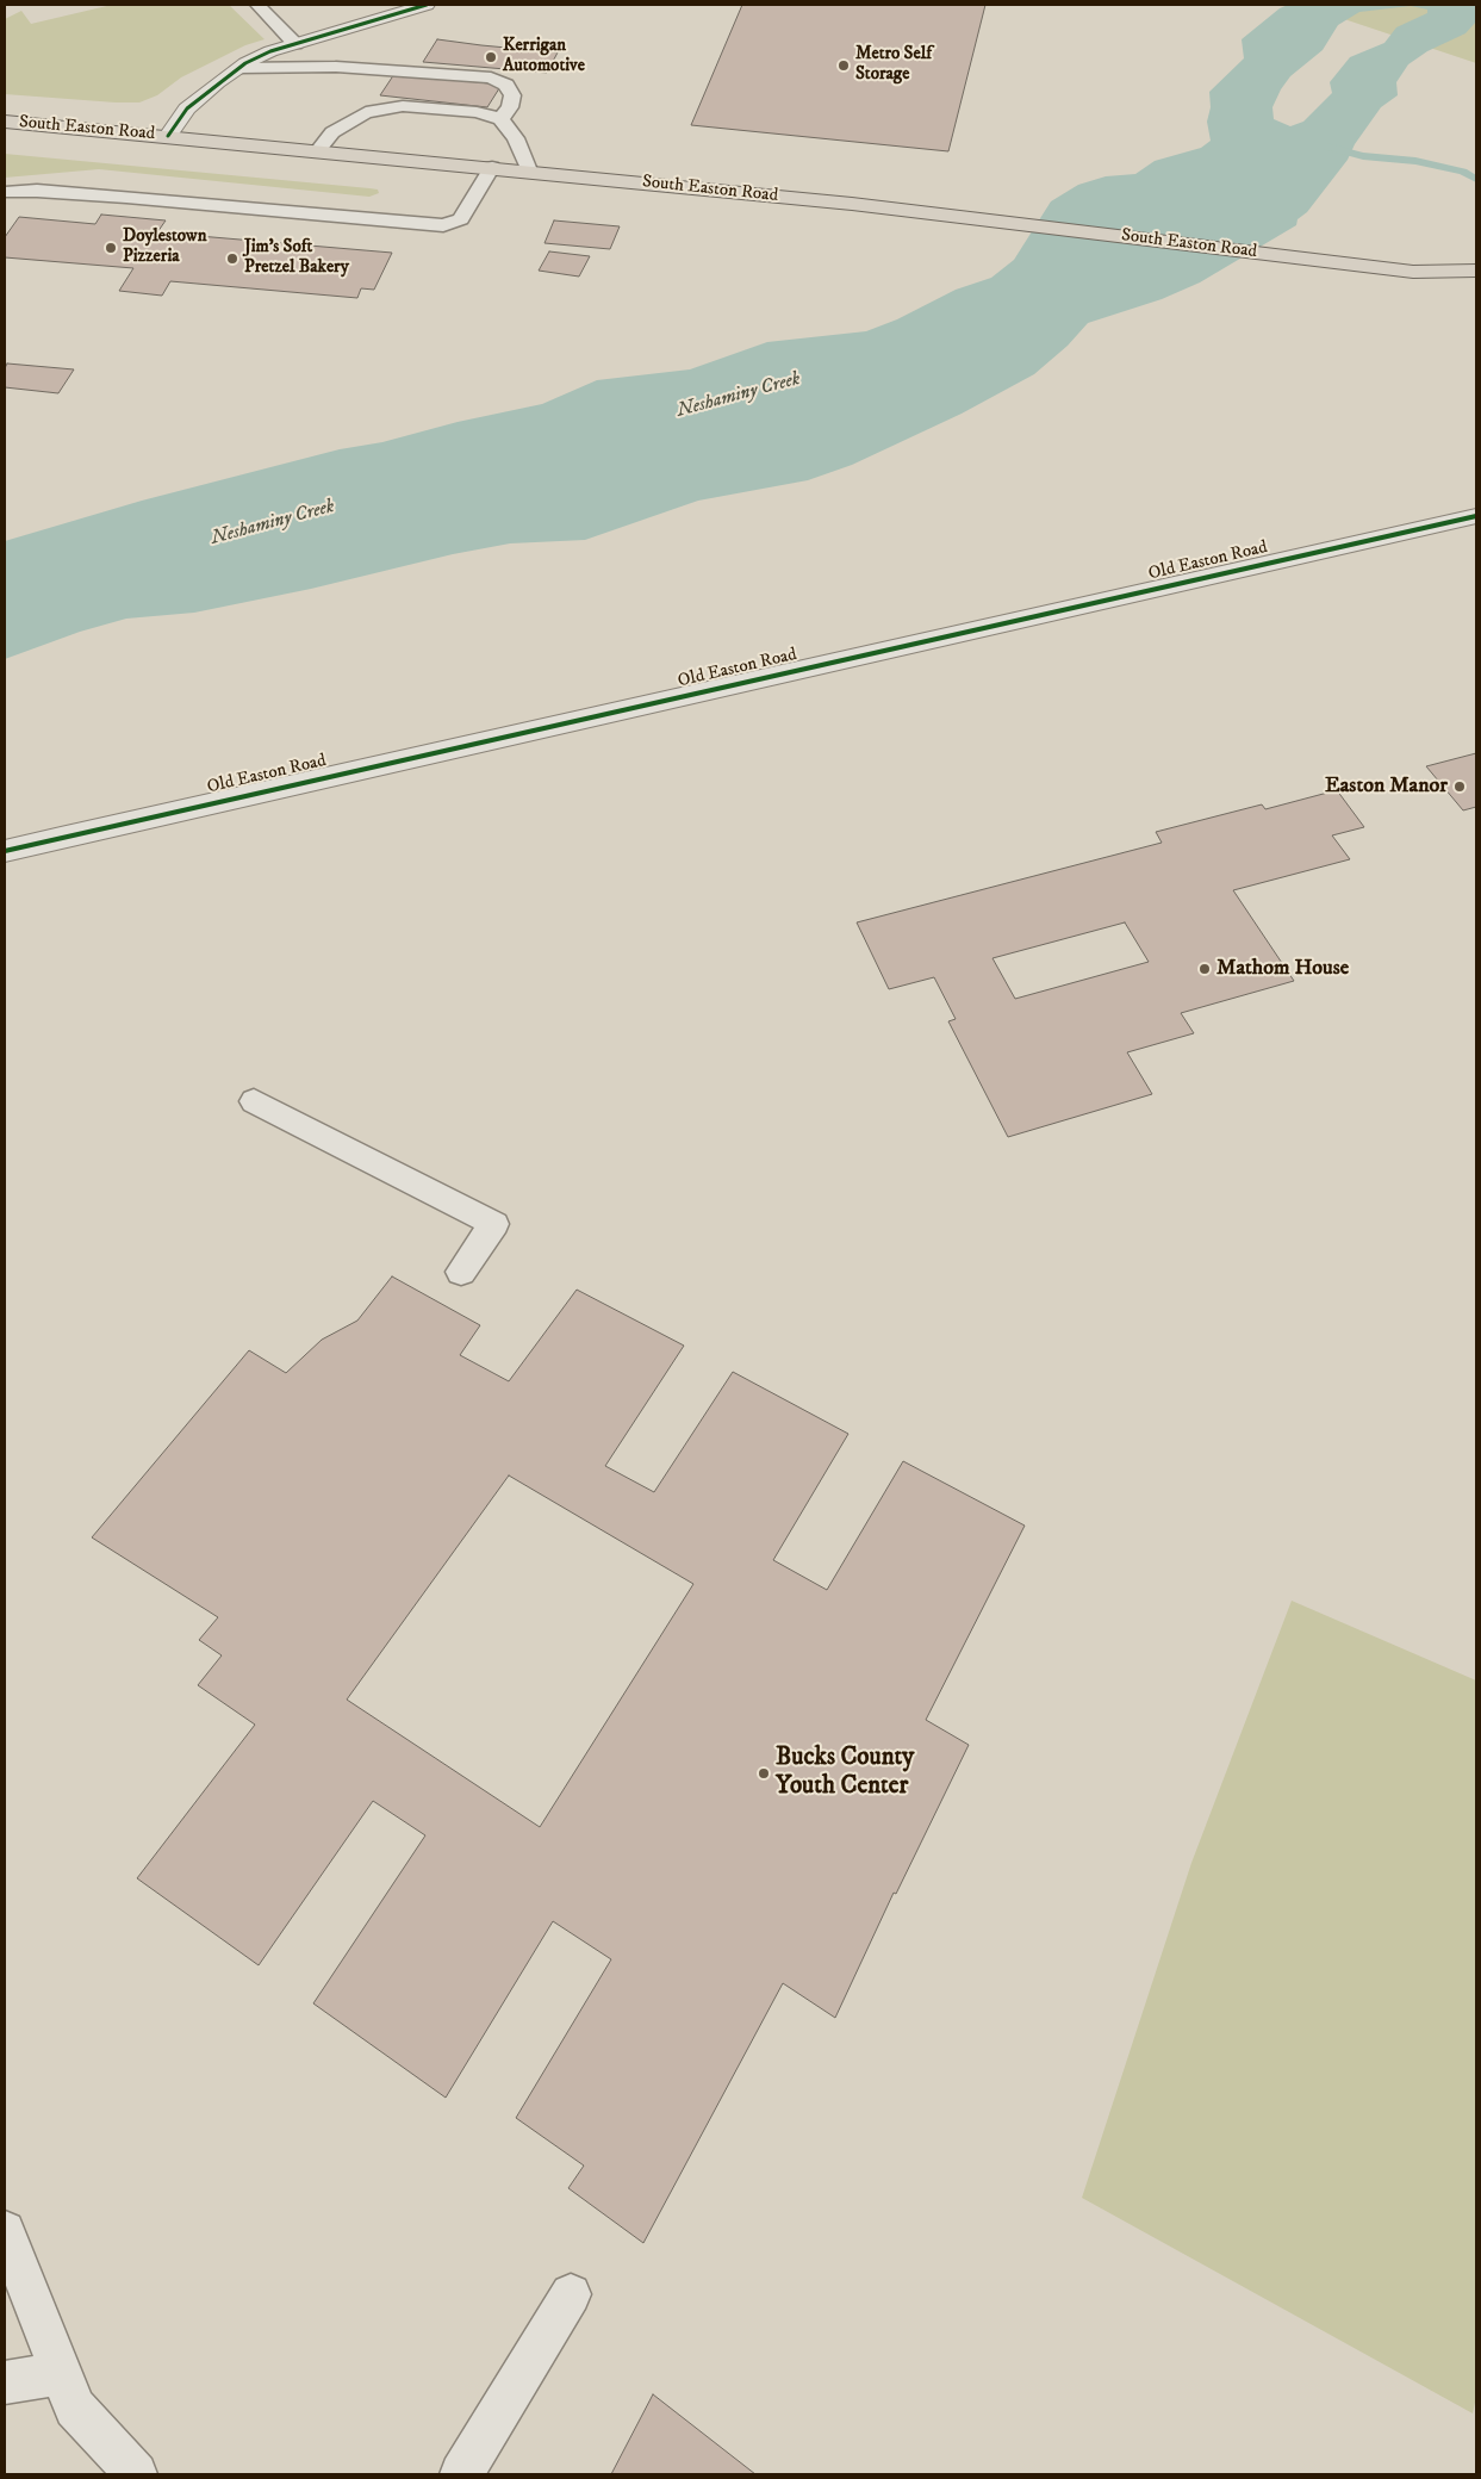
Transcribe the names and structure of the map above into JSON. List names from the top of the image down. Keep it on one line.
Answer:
{"streets":{"highway":["South Easton Road"],"street":["Old Easton Road"]},"water":["Neshaminy Creek"],"places":["Kerrigan Automotive","Metro Self Storage","Doylestown Pizzeria","Jim's Soft Pretzel Bakery","Easton Manor","Mathom House","Bucks County Youth Center"]}
